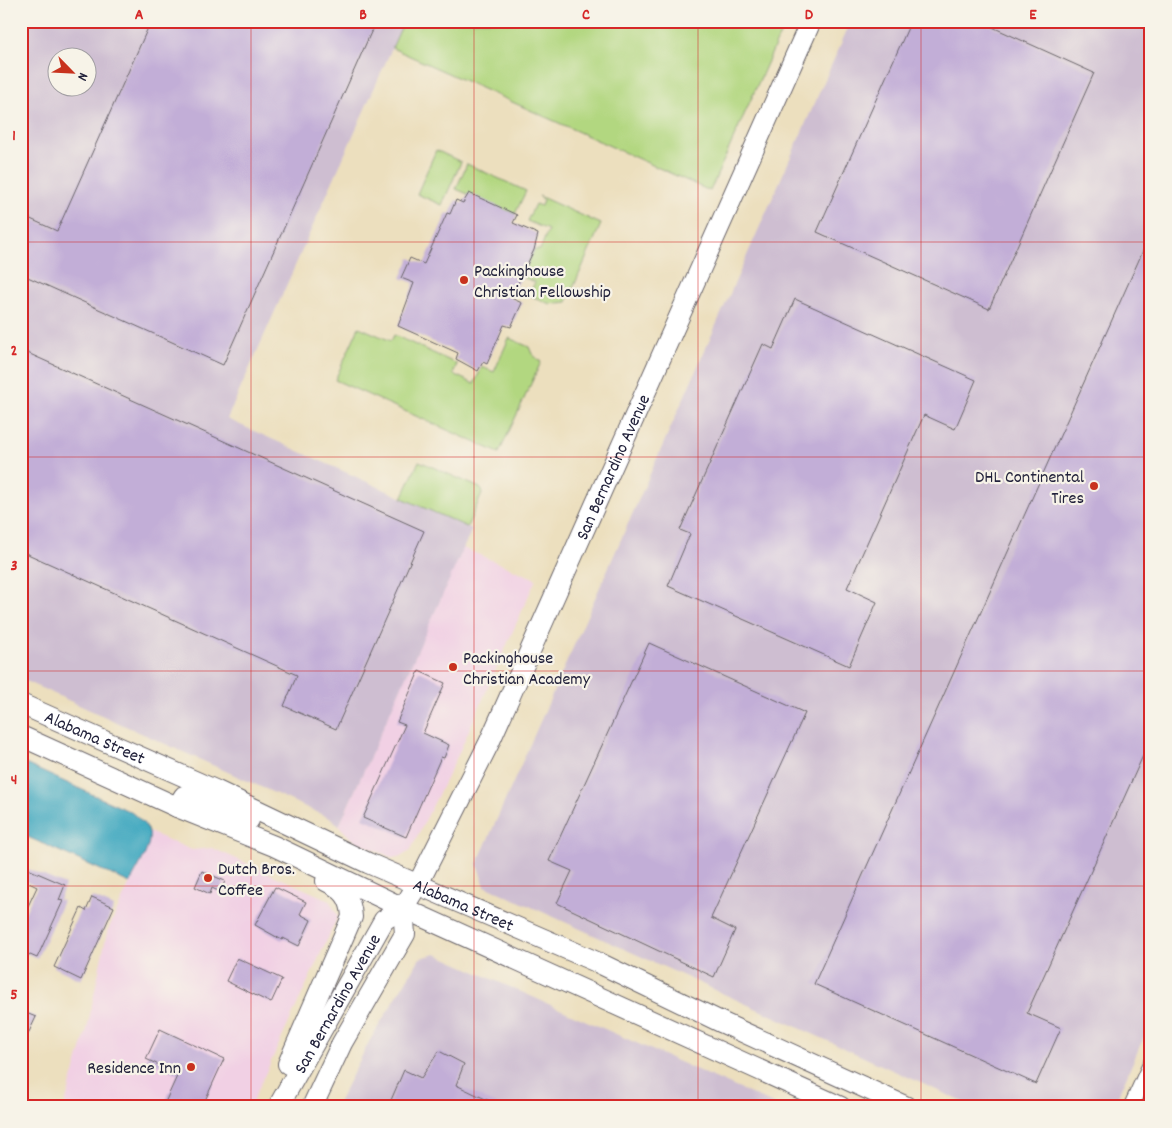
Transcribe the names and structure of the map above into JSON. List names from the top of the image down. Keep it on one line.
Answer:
{"streets":{"main road":["San Bernardino Avenue","Alabama Street"]},"crossings":[["San Bernardino Avenue","Alabama Street"]],"places":["Packinghouse Christian Fellowship","DHL Continental Tires","Packinghouse Christian Academy","Dutch Bros. Coffee","Residence Inn"],"north":"bottom right","grid":{"columns":["A","B","C","D","E"],"rows":["1","2","3","4","5"]}}
